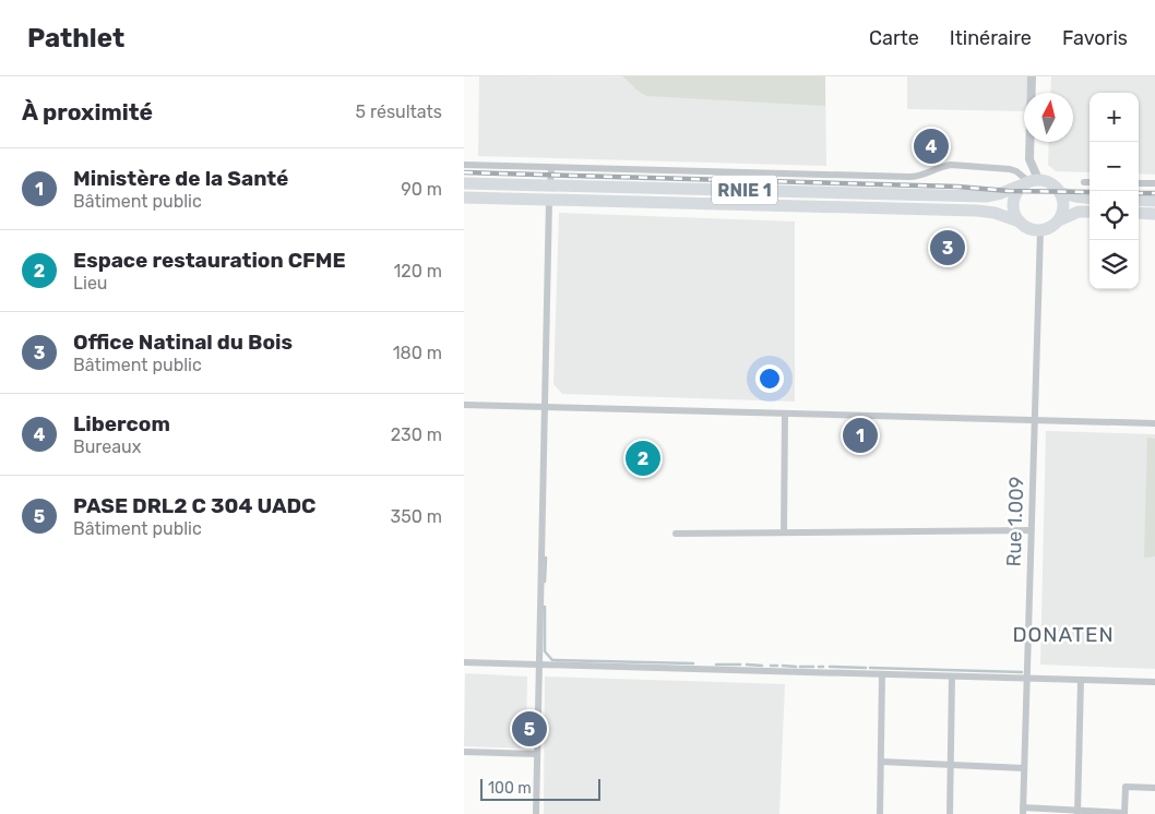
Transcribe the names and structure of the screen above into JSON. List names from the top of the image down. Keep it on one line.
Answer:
{"streets":{"highway":["RNIE 1"],"street":["Rue 1.009"]},"crossings":[["RNIE 1","Rue 1.009"]],"districts":["DONATEN"],"scale_bar":"100 m","north":"top","page":{"header":"Pathlet","nav":["Carte","Itinéraire","Favoris"],"heading":["À proximité","5 résultats"],"map_buttons":["+","−"],"pins":["4","3","1","2","5"],"list":[{"mark":"1","name":"Ministère de la Santé","note":"Bâtiment public","value":"90 m"},{"mark":"2","name":"Espace restauration CFME","note":"Lieu","value":"120 m"},{"mark":"3","name":"Office Natinal du Bois","note":"Bâtiment public","value":"180 m"},{"mark":"4","name":"Libercom","note":"Bureaux","value":"230 m"},{"mark":"5","name":"PASE DRL2 C 304 UADC","note":"Bâtiment public","value":"350 m"}],"scale":"100 m"}}
